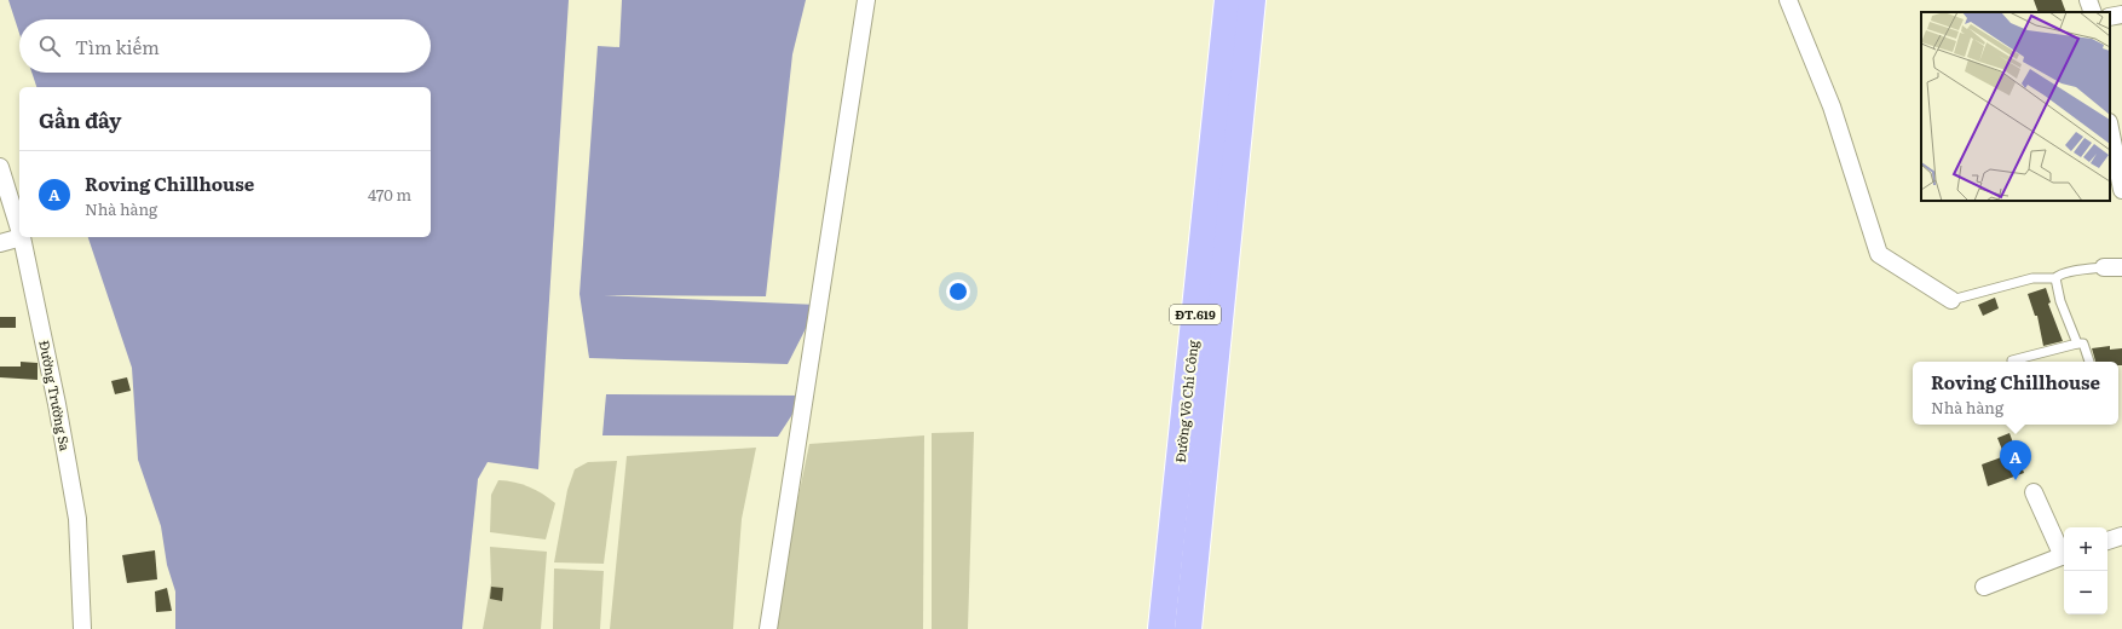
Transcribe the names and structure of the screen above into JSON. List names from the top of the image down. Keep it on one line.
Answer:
{"streets":{"main road":["ĐT.619","Đường Võ Chí Công"],"street":["Đường Trường Sa"]},"page":{"search":"Tìm kiếm","heading":"Gần đây","list":[{"mark":"A","name":"Roving Chillhouse","note":"Nhà hàng","value":"470 m"}],"popup":["Roving Chillhouse","Nhà hàng"],"pins":"A","map_buttons":["+","−"]}}
